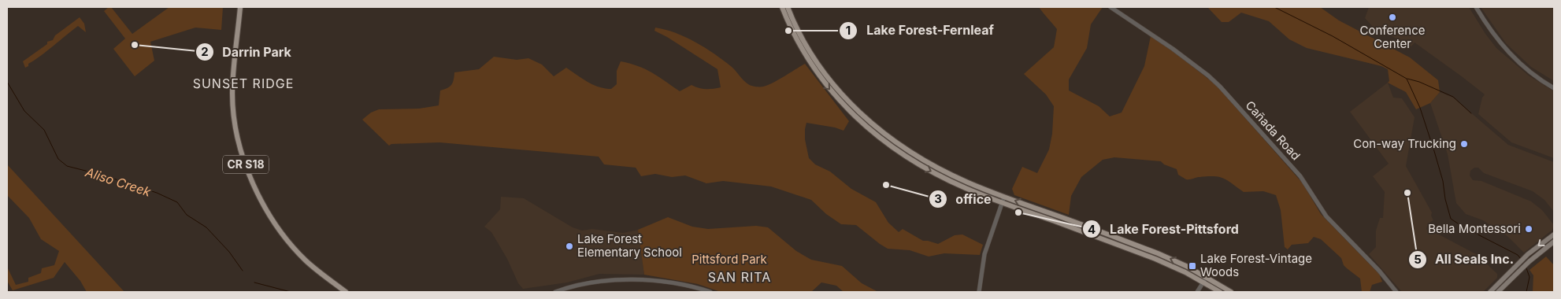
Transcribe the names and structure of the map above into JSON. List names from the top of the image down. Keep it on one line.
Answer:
{"streets":{"main road":["CR S18"],"street":["Cañada Road"]},"districts":["SUNSET RIDGE","SAN RITA"],"water":["Aliso Creek"],"parks":["Pittsford Park"],"places":{"other":["Conference Center","Lake Forest-Fernleaf","Darrin Park","Con-way Trucking","office","All Seals Inc.","Lake Forest-Pittsford","Bella Montessori","Lake Forest Elementary School"],"transit":["Lake Forest-Vintage Woods"]}}
